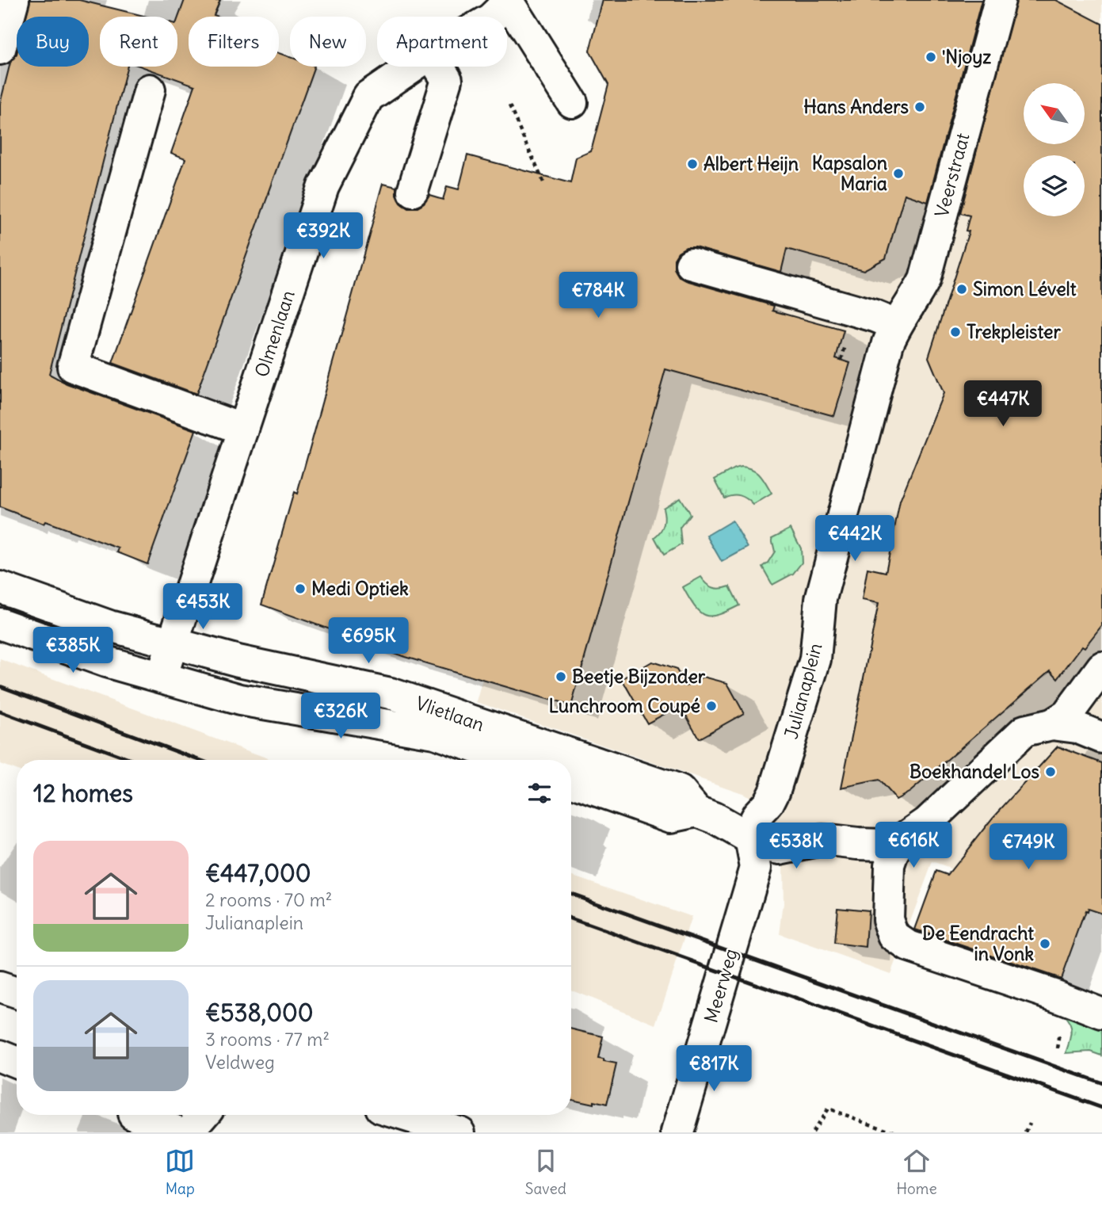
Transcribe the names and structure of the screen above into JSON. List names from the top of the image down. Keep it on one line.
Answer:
{"streets":{"street":["Veerstraat","Olmenlaan","Julianaplein","Vlietlaan","Meerweg"]},"crossings":[["Veerstraat","Julianaplein"],["Olmenlaan","Vlietlaan"],["Julianaplein","Vlietlaan"],["Julianaplein","Meerweg"],["Vlietlaan","Meerweg"]],"places":["'Njoyz","Hans Anders","Albert Heijn","Kapsalon Maria","Simon Lévelt","Trekpleister","Medi Optiek","Beetje Bijzonder","Lunchroom Coupé","Boekhandel Los","De Eendracht in Vonk"],"north":"top left","page":{"chip":["Buy","Rent","Filters","New","Apartment"],"price":["€392K","€784K","€447K","€442K","€453K","€695K","€385K","€326K","€616K","€538K","€749K","€817K"],"heading":"12 homes","list":[{"name":"€447,000","note":"2 rooms · 70 m² · Julianaplein"},{"name":"€538,000","note":"3 rooms · 77 m² · Veldweg"}],"tabs":["Map","Saved","Home"]}}
